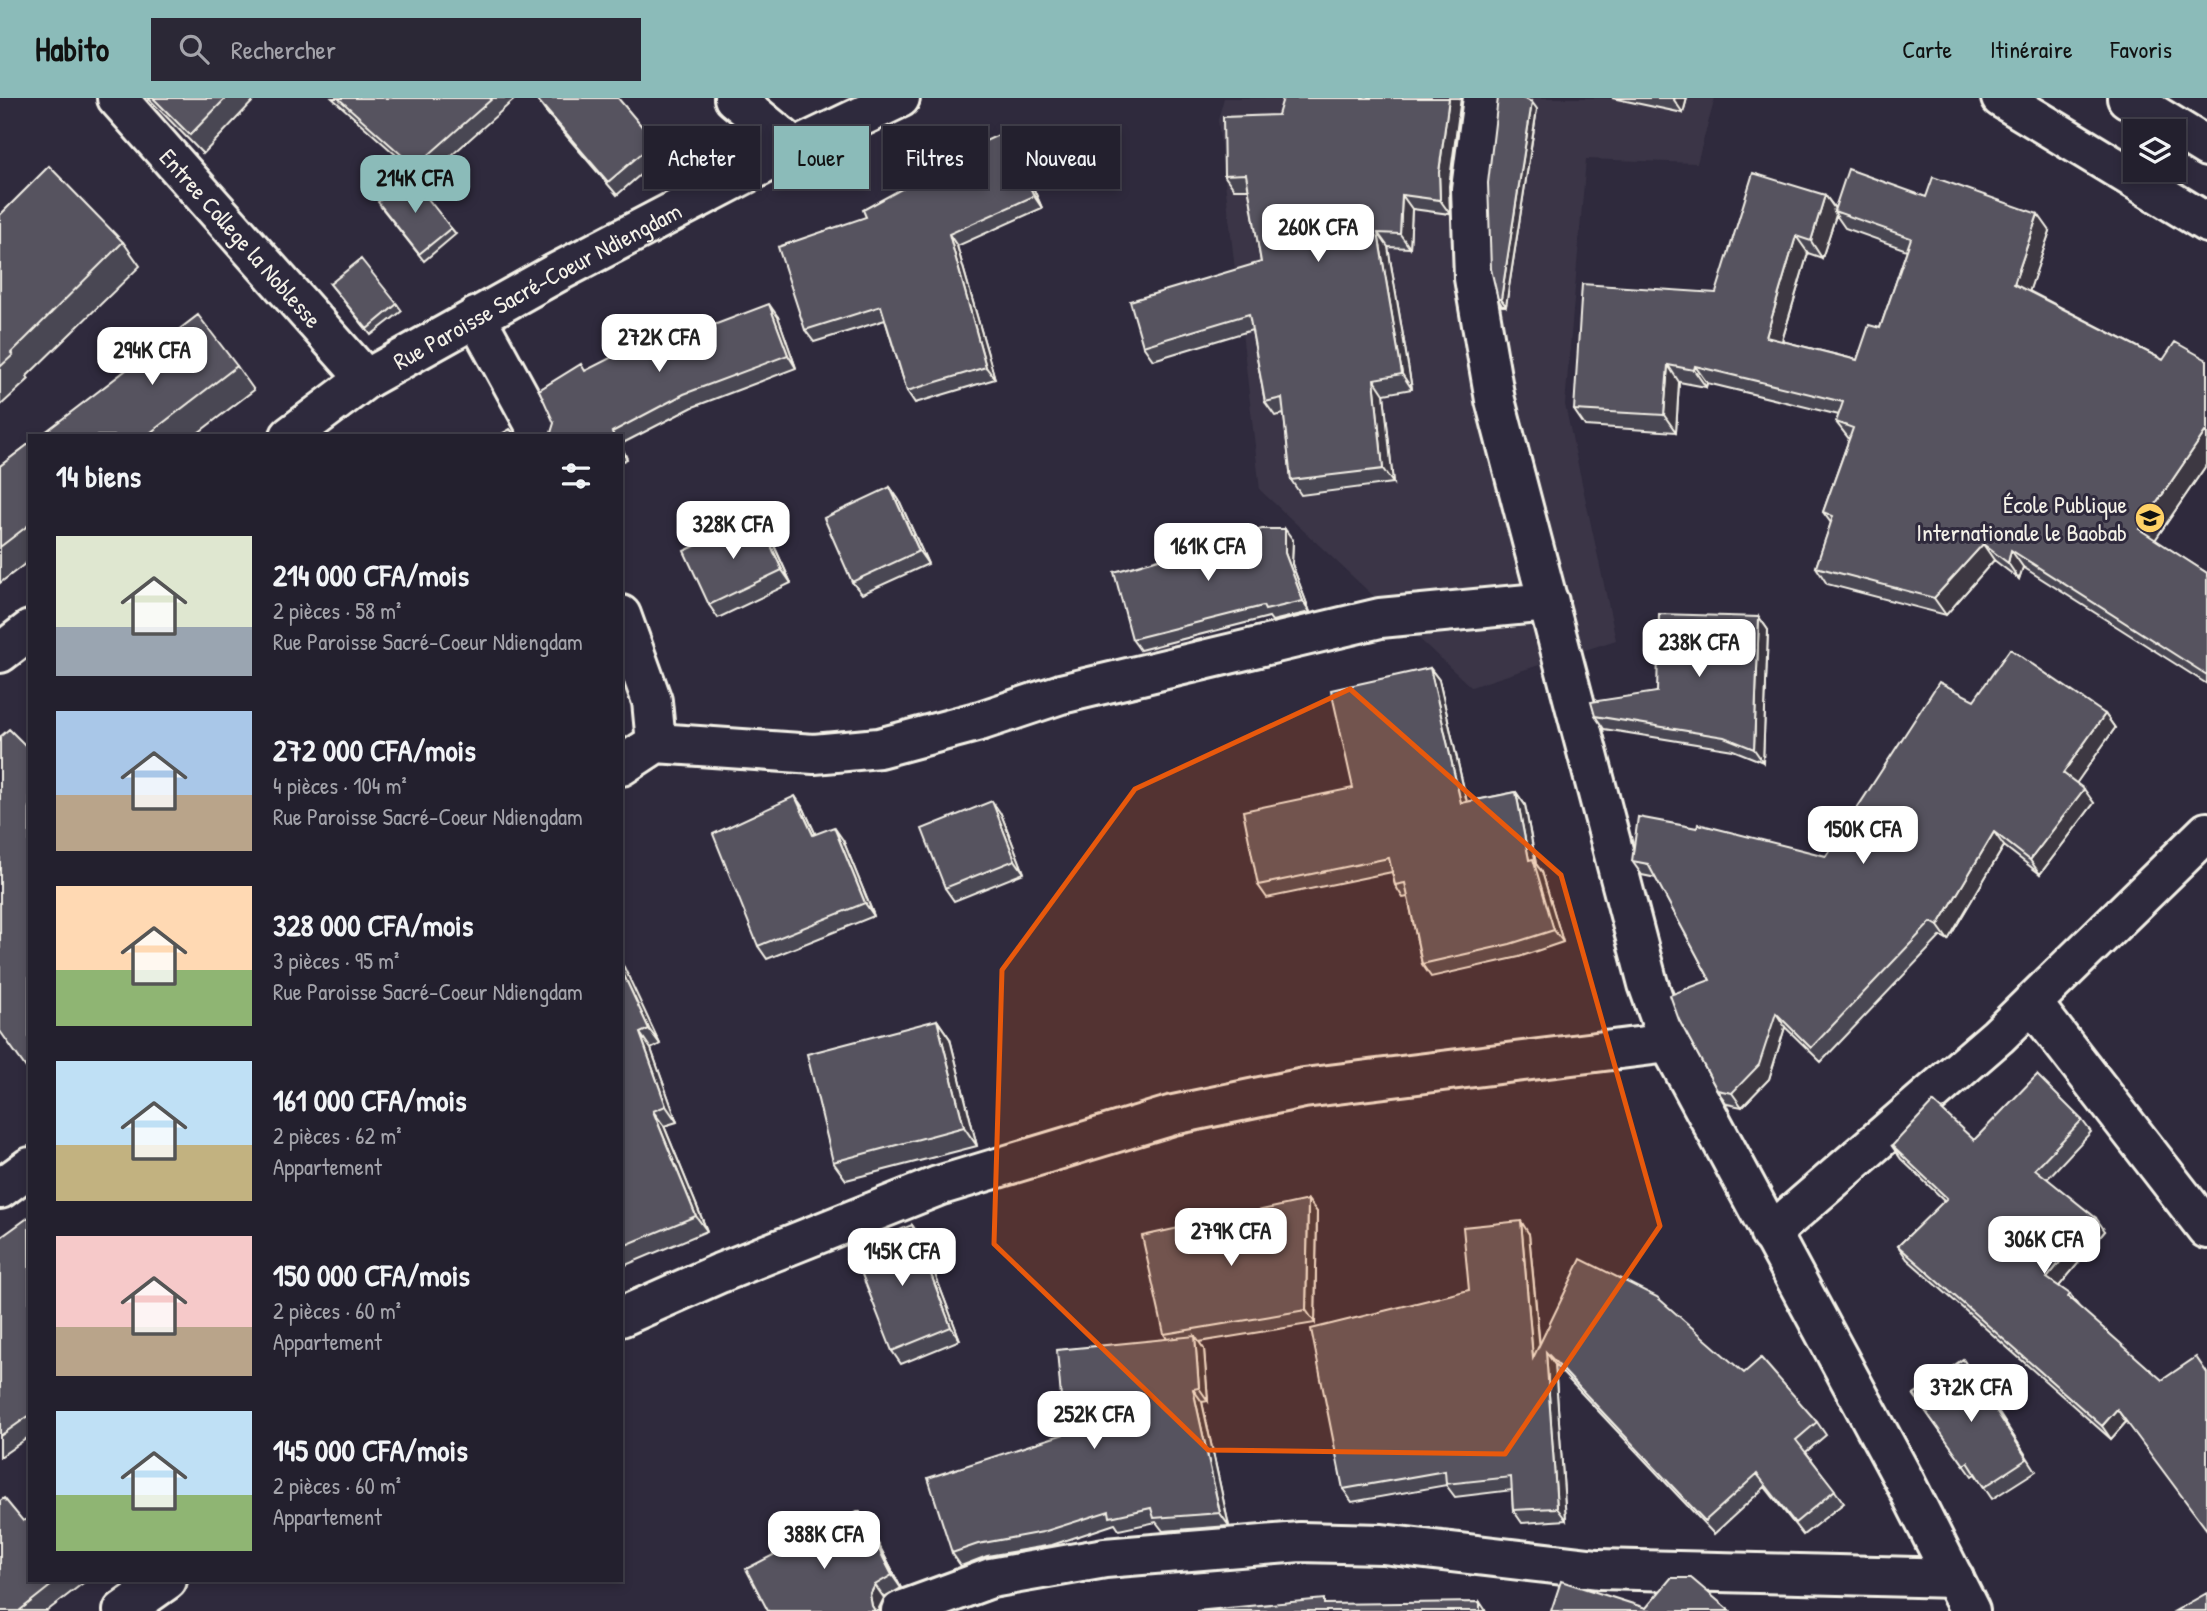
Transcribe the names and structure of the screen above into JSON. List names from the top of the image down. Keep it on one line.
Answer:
{"streets":{"main road":["Entree College la Noblesse","Rue Paroisse Sacré-Coeur Ndiengdam"]},"crossings":[["Entree College la Noblesse","Rue Paroisse Sacré-Coeur Ndiengdam"]],"places":{"school or university":["École Publique Internationale le Baobab"]},"page":{"header":"Habito","search":"Rechercher","nav":["Carte","Itinéraire","Favoris"],"chip":["Acheter","Louer","Filtres","Nouveau"],"price":["214K CFA","260K CFA","272K CFA","294K CFA","328K CFA","161K CFA","238K CFA","150K CFA","279K CFA","306K CFA","145K CFA","372K CFA","252K CFA","388K CFA"],"heading":"14 biens","list":[{"name":"214 000 CFA/mois","note":"2 pièces · 58 m² · Rue Paroisse Sacré-Coeur Ndiengdam"},{"name":"272 000 CFA/mois","note":"4 pièces · 104 m² · Rue Paroisse Sacré-Coeur Ndiengdam"},{"name":"328 000 CFA/mois","note":"3 pièces · 95 m² · Rue Paroisse Sacré-Coeur Ndiengdam"},{"name":"161 000 CFA/mois","note":"2 pièces · 62 m² · Appartement"},{"name":"150 000 CFA/mois","note":"2 pièces · 60 m² · Appartement"},{"name":"145 000 CFA/mois","note":"2 pièces · 60 m² · Appartement"}]}}
